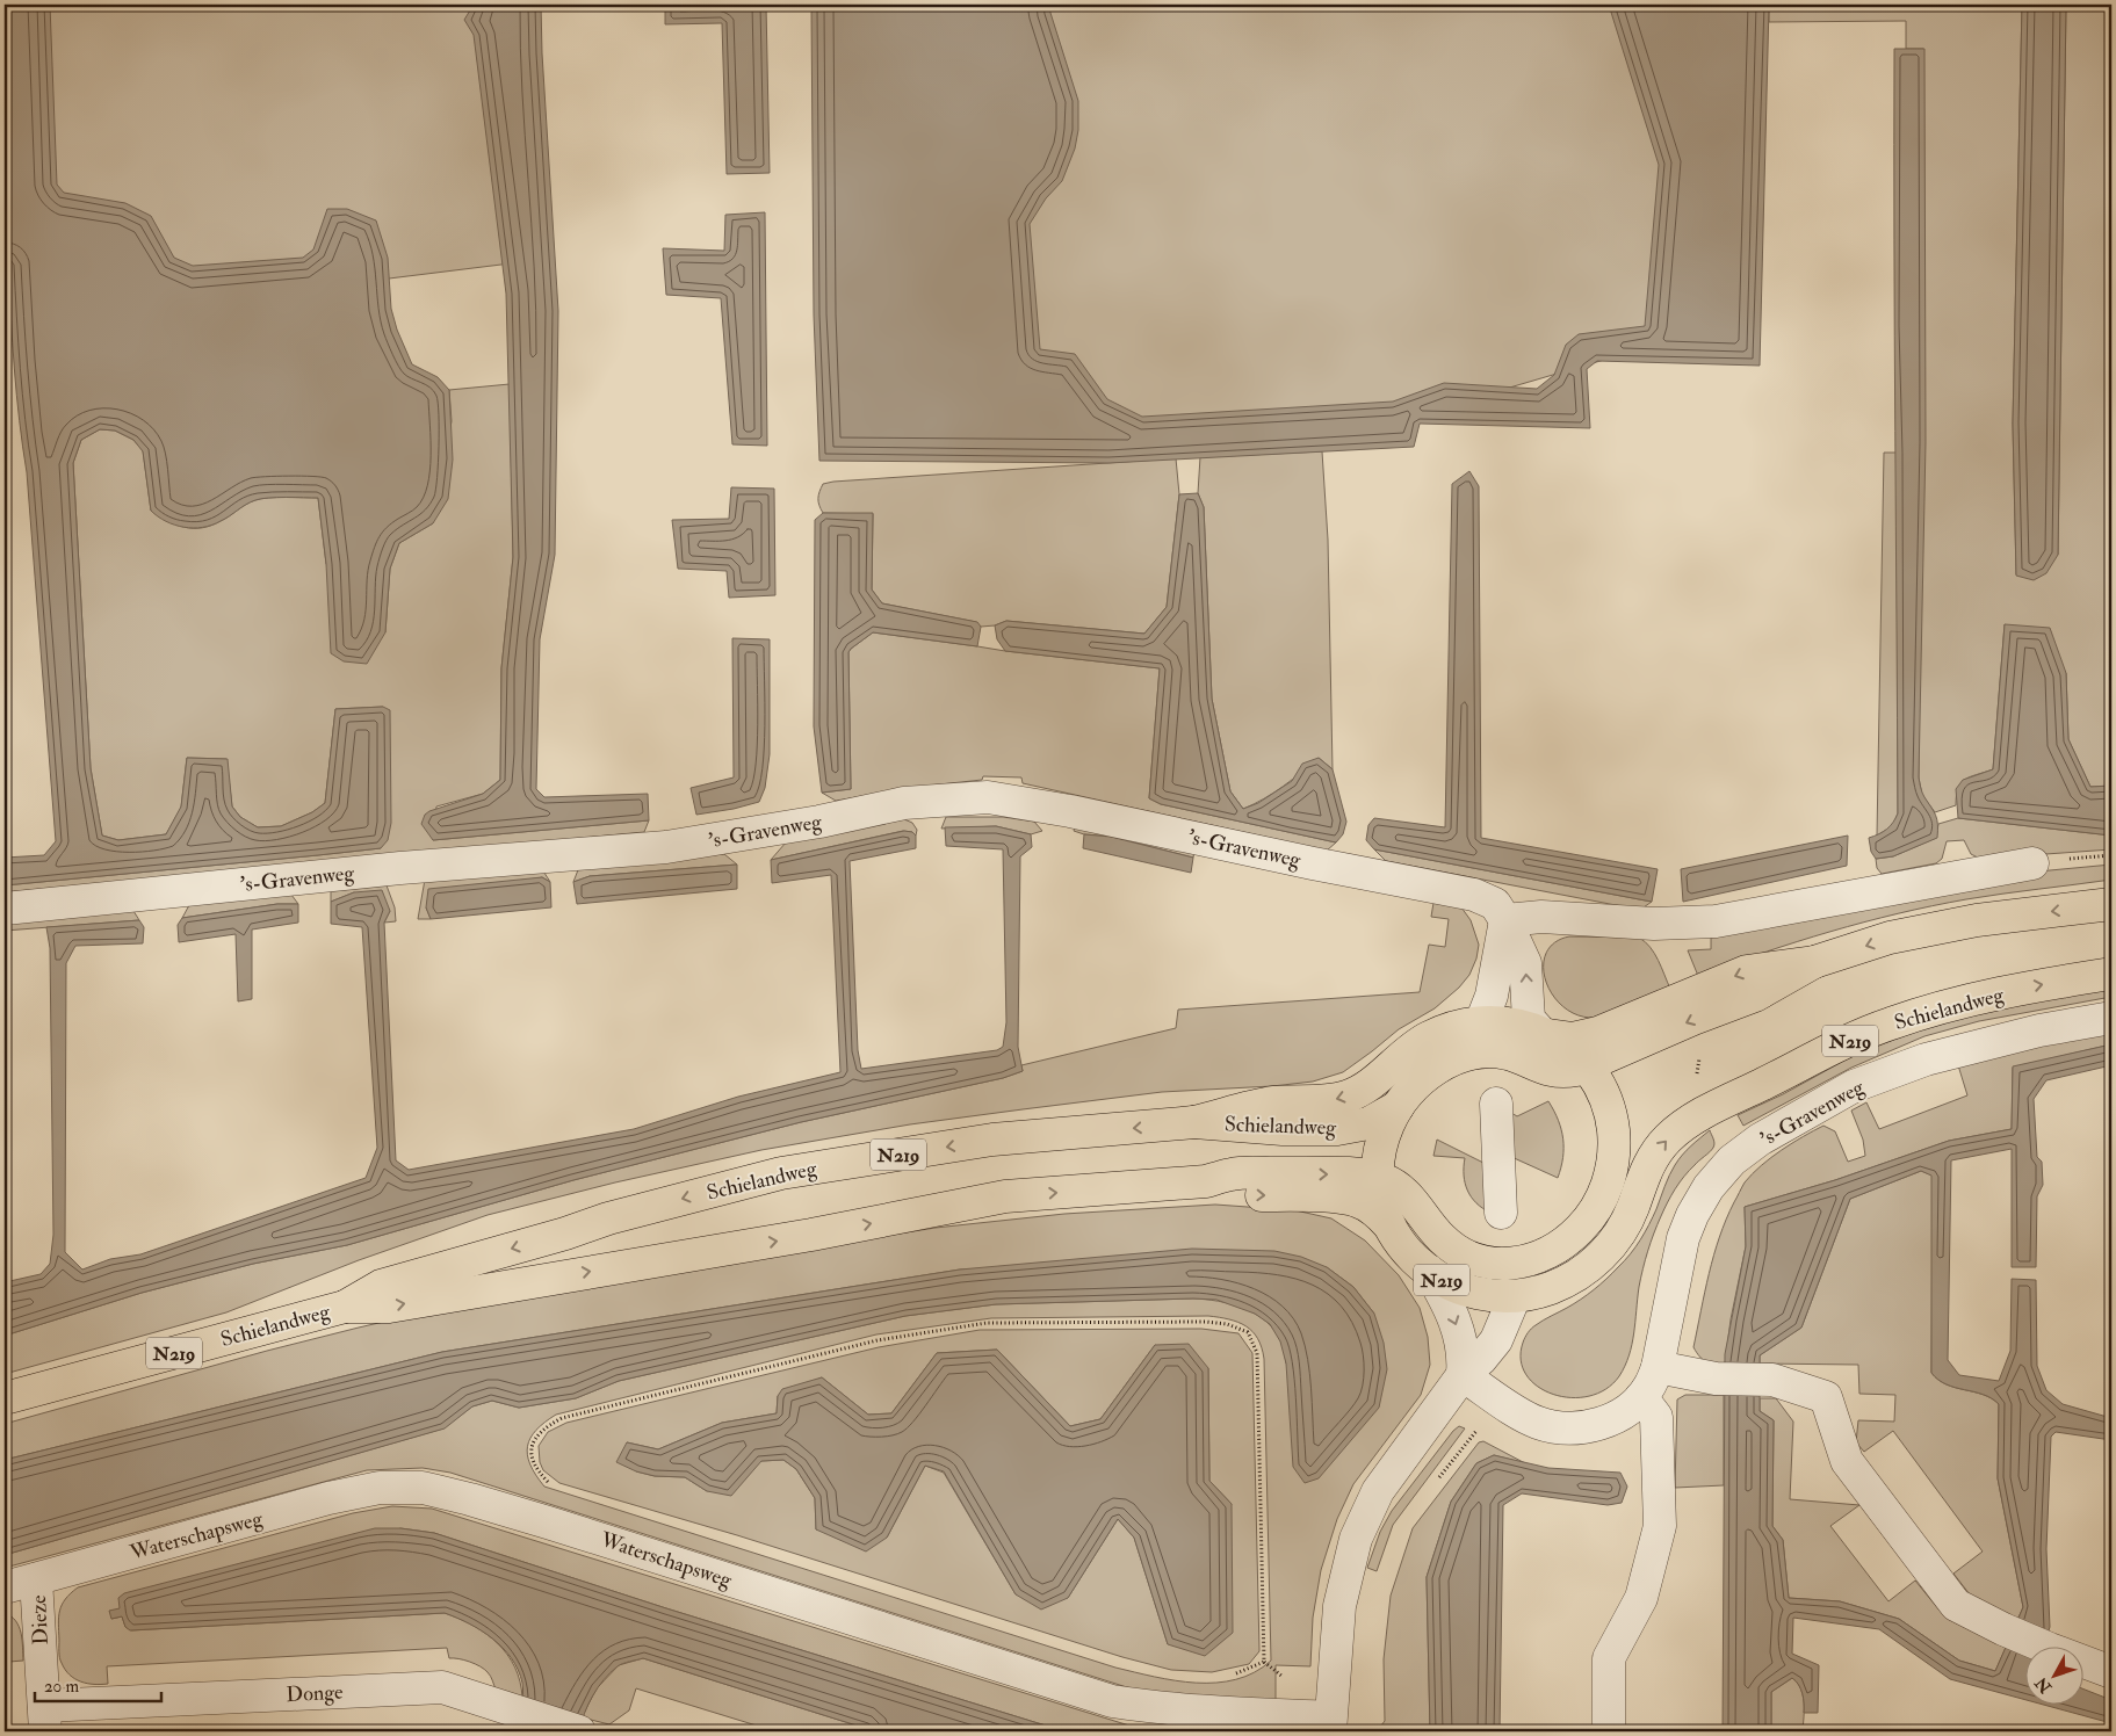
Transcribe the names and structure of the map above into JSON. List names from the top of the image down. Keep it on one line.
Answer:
{"streets":{"main road":["Schielandweg","N219"],"street":["'s-Gravenweg","Waterschapsweg","Dieze","Donge"]},"crossings":[["'s-Gravenweg","N219"],["Schielandweg","N219"],["Waterschapsweg","Dieze"],["Dieze","Donge"]],"scale_bar":"20 m","north":"bottom left"}
